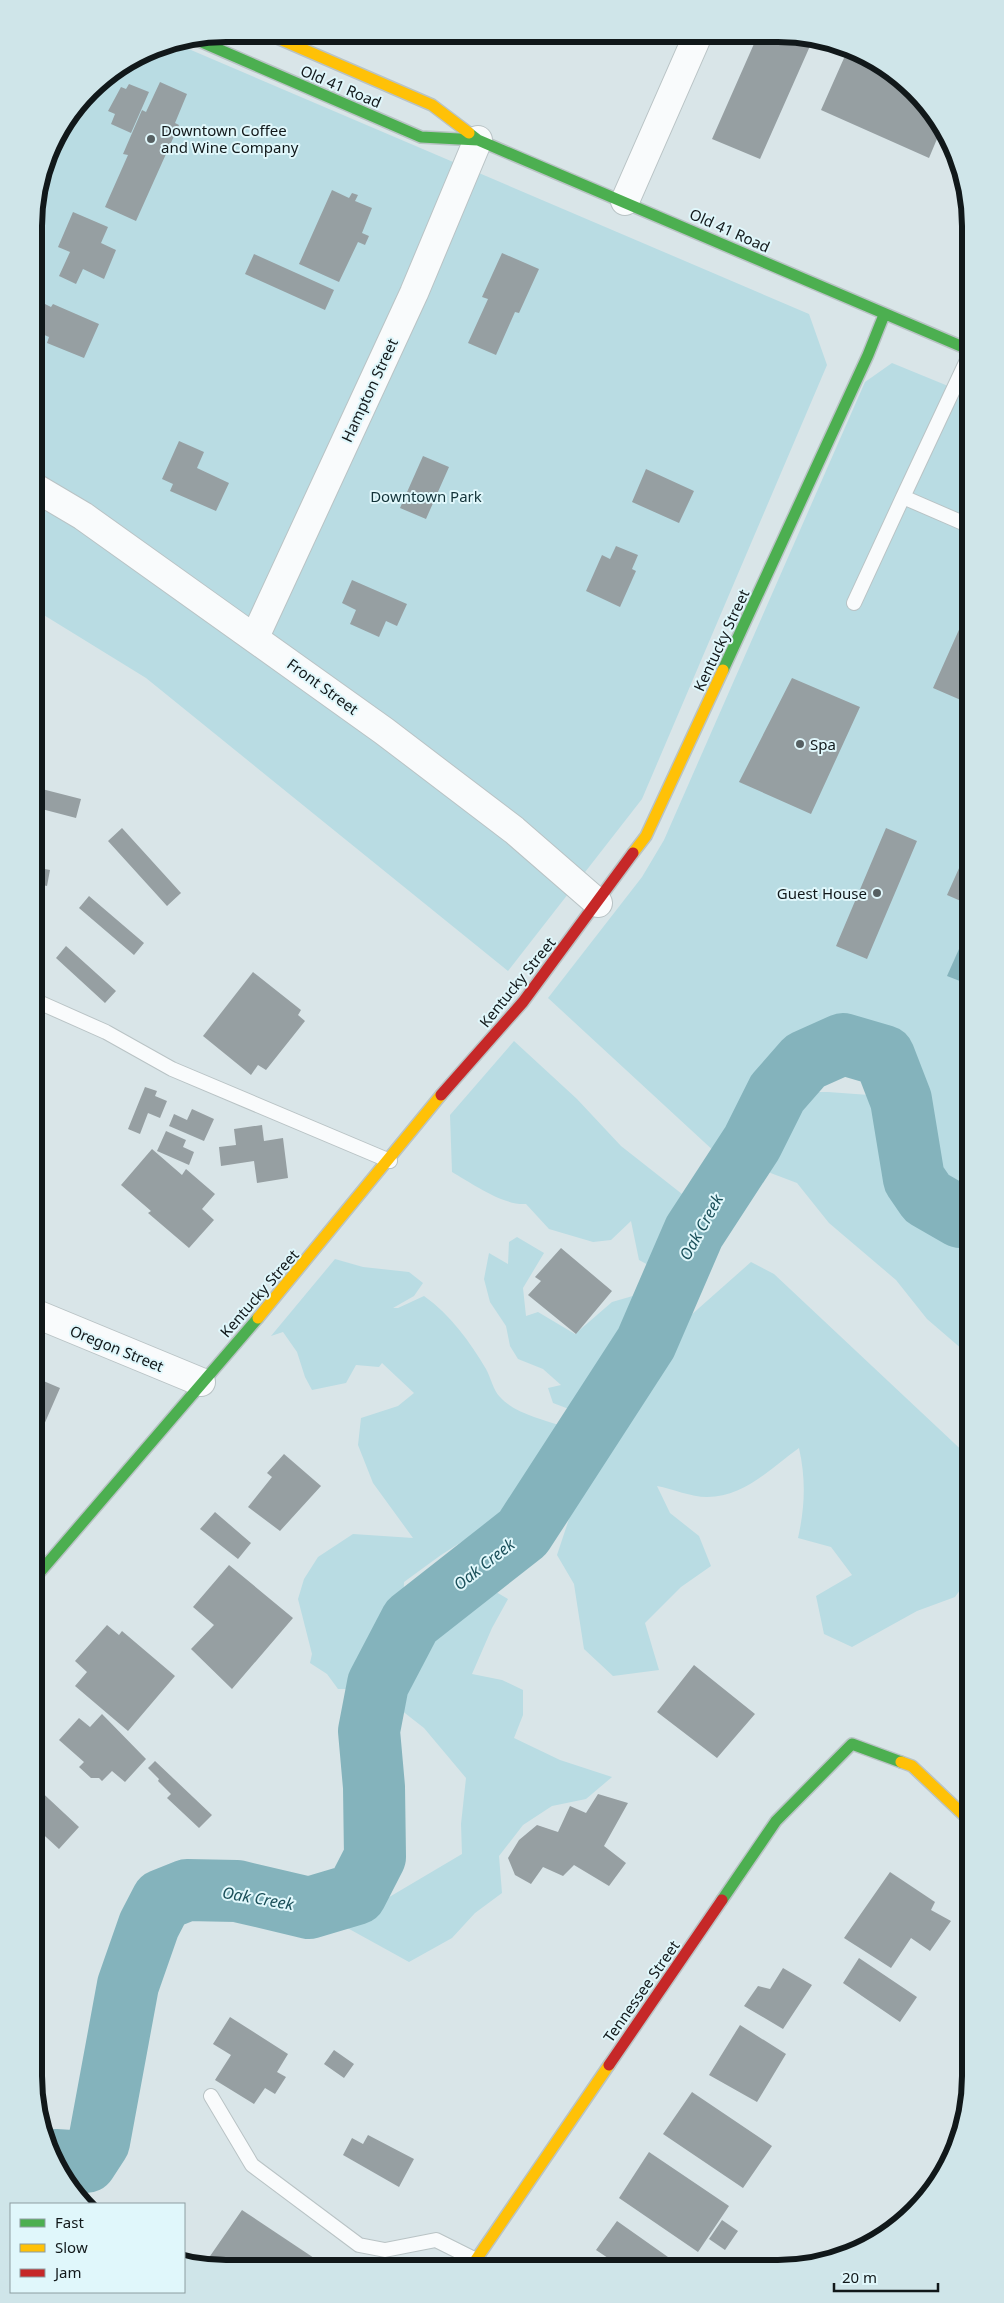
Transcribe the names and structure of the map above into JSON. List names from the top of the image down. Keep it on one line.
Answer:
{"streets":{"street":["Old 41 Road","Hampton Street","Kentucky Street","Front Street","Oregon Street","Tennessee Street"]},"crossings":[["Old 41 Road","Hampton Street"],["Old 41 Road","Kentucky Street"],["Hampton Street","Front Street"],["Kentucky Street","Front Street"],["Kentucky Street","Oregon Street"]],"water":["Oak Creek"],"parks":["Downtown Park"],"places":["Downtown Coffee and Wine Company","Spa","Guest House"],"legend":["Fast","Slow","Jam"],"scale_bar":"20 m"}
